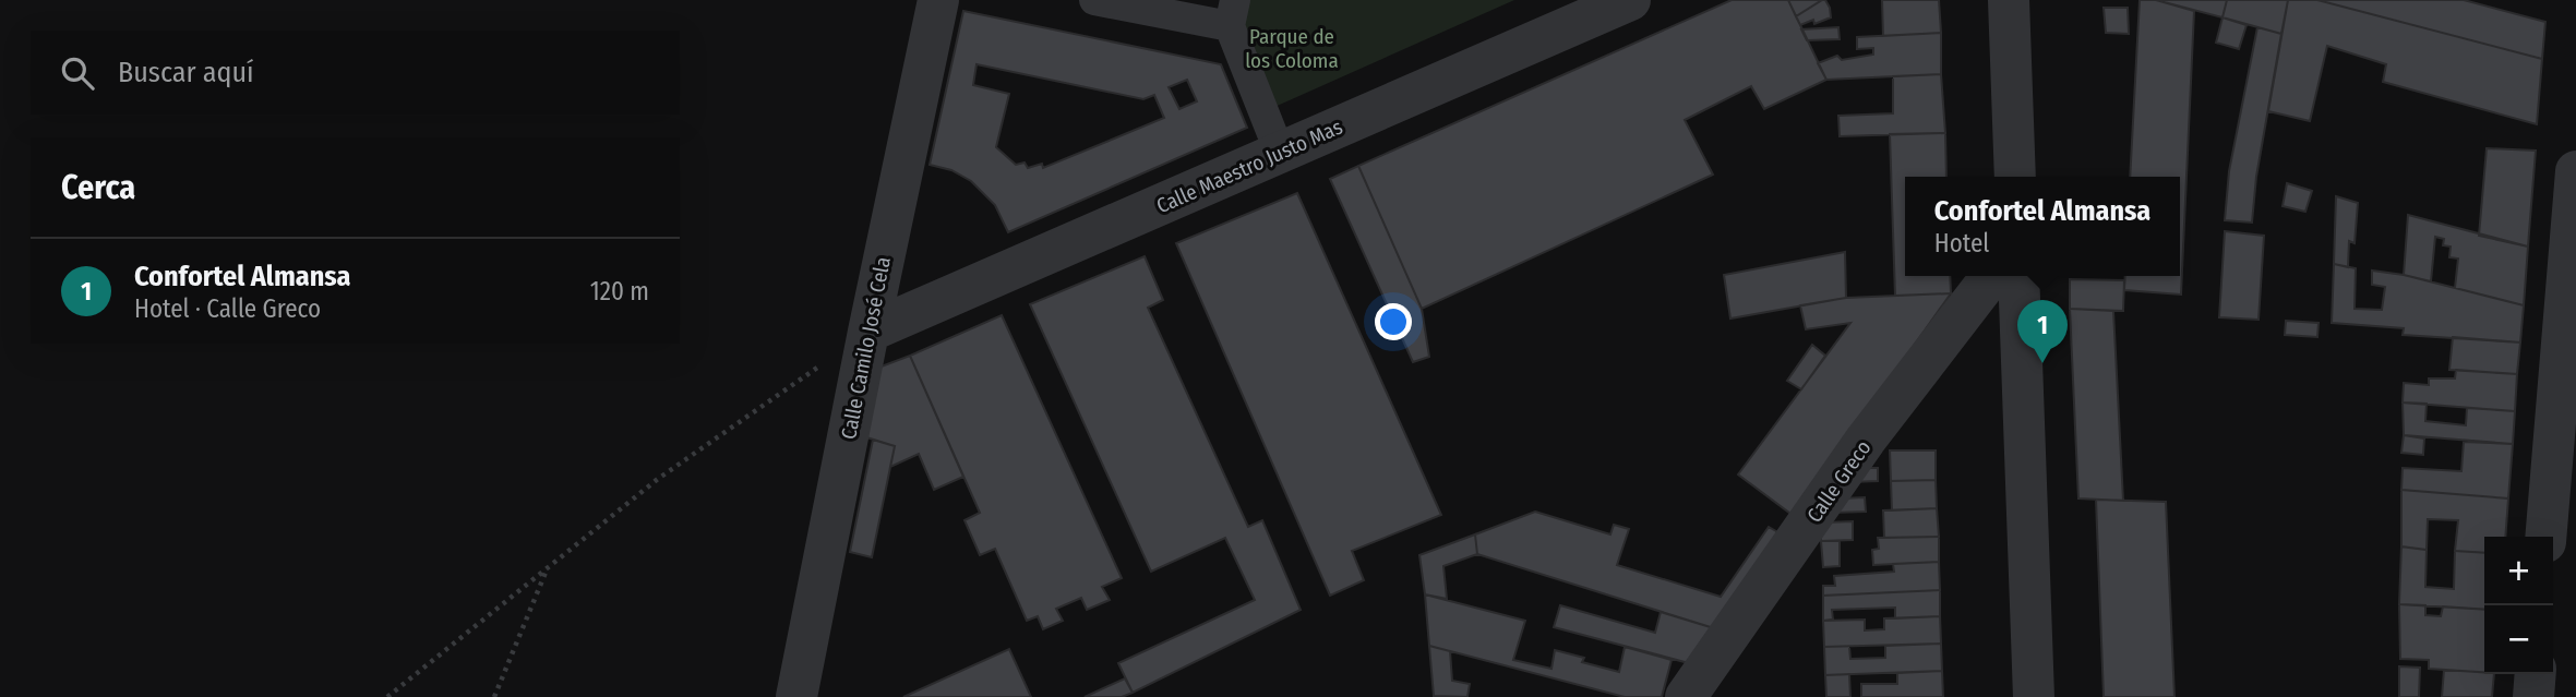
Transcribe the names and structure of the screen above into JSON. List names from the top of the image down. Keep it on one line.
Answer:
{"streets":{"street":["Calle Maestro Justo Mas","Calle Camilo José Cela","Calle Greco"]},"crossings":[["Calle Maestro Justo Mas","Calle Camilo José Cela"]],"parks":["Parque de los Coloma"],"page":{"search":"Buscar aquí","heading":"Cerca","popup":["Confortel Almansa","Hotel"],"list":[{"mark":"1","name":"Confortel Almansa","note":"Hotel · Calle Greco","value":"120 m"}],"pins":"1","map_buttons":["+","−"]}}
